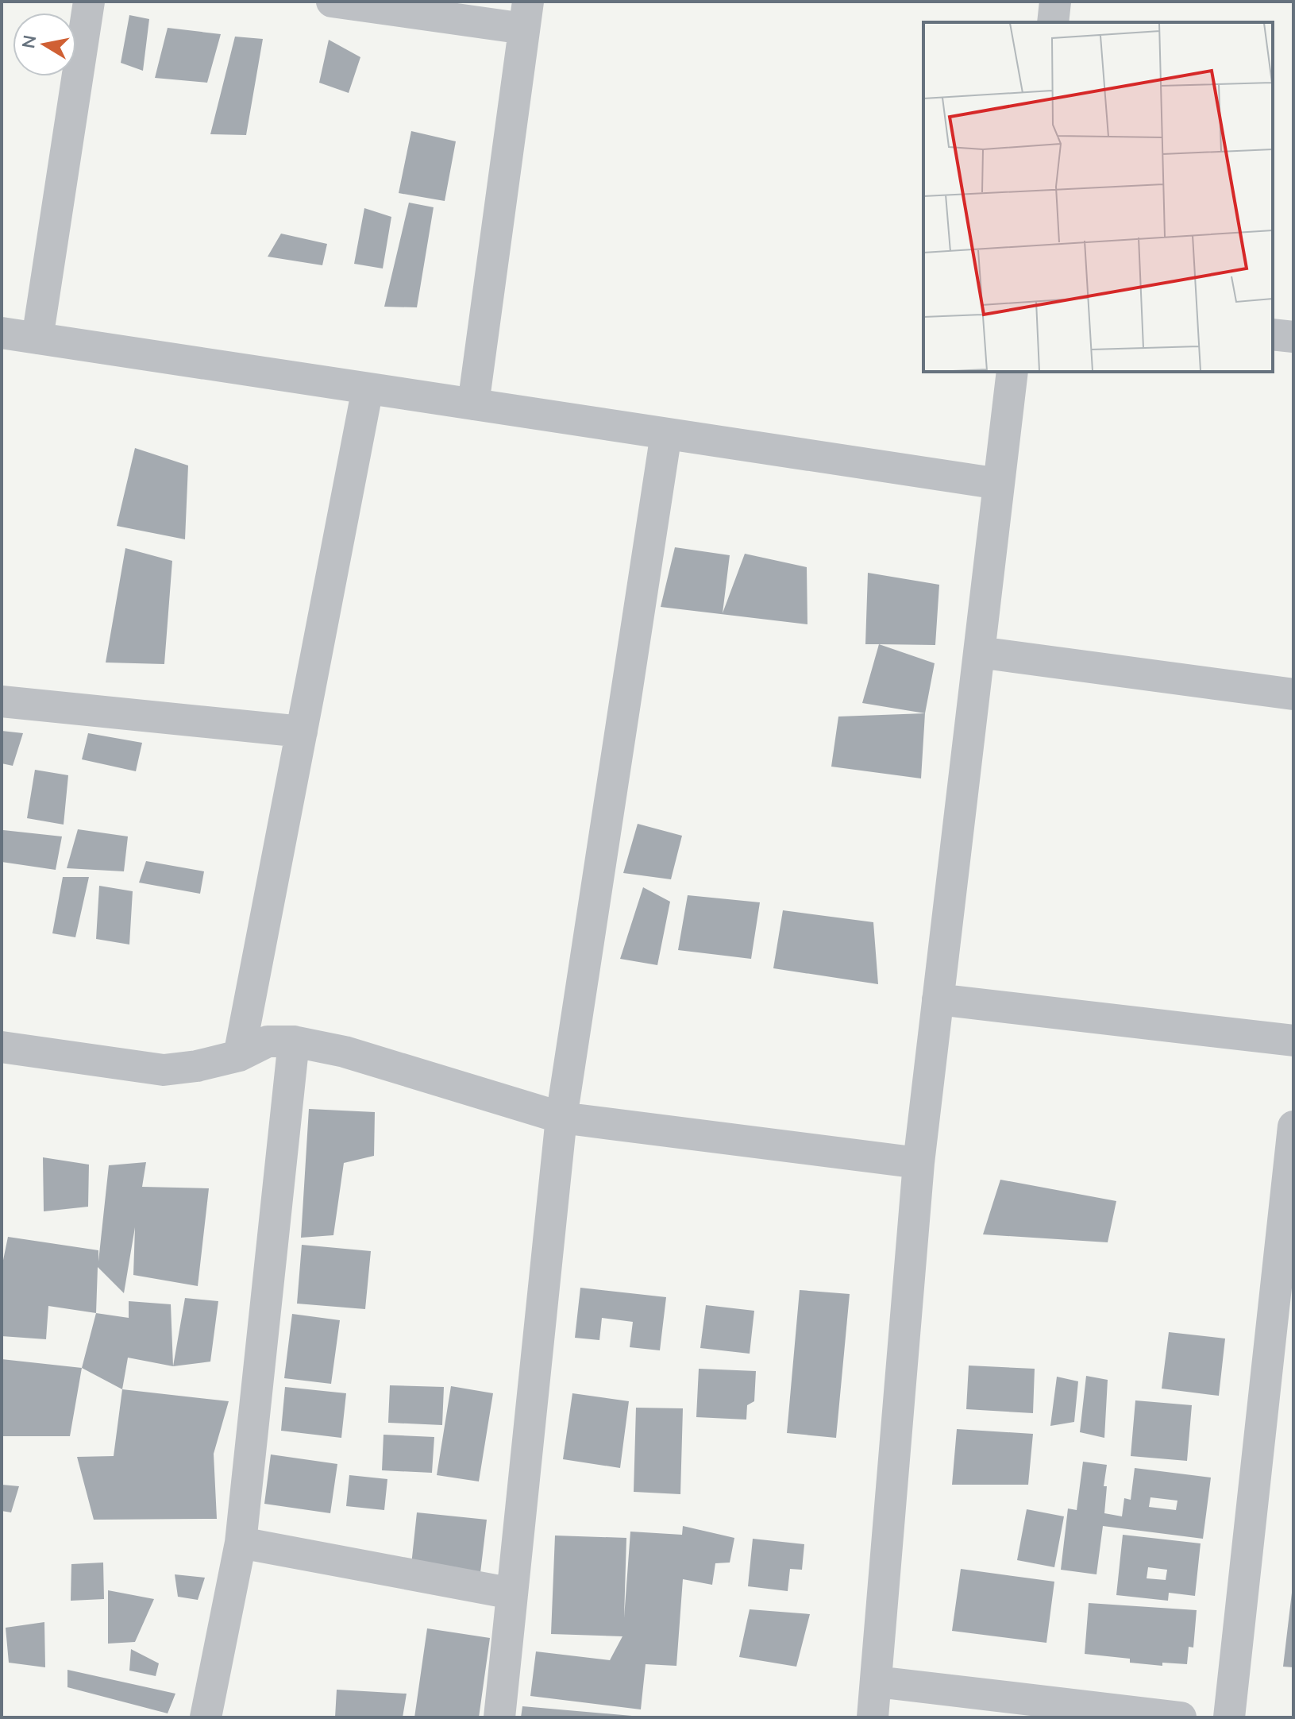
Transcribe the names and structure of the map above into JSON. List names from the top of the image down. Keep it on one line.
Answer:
{"north":"left"}
